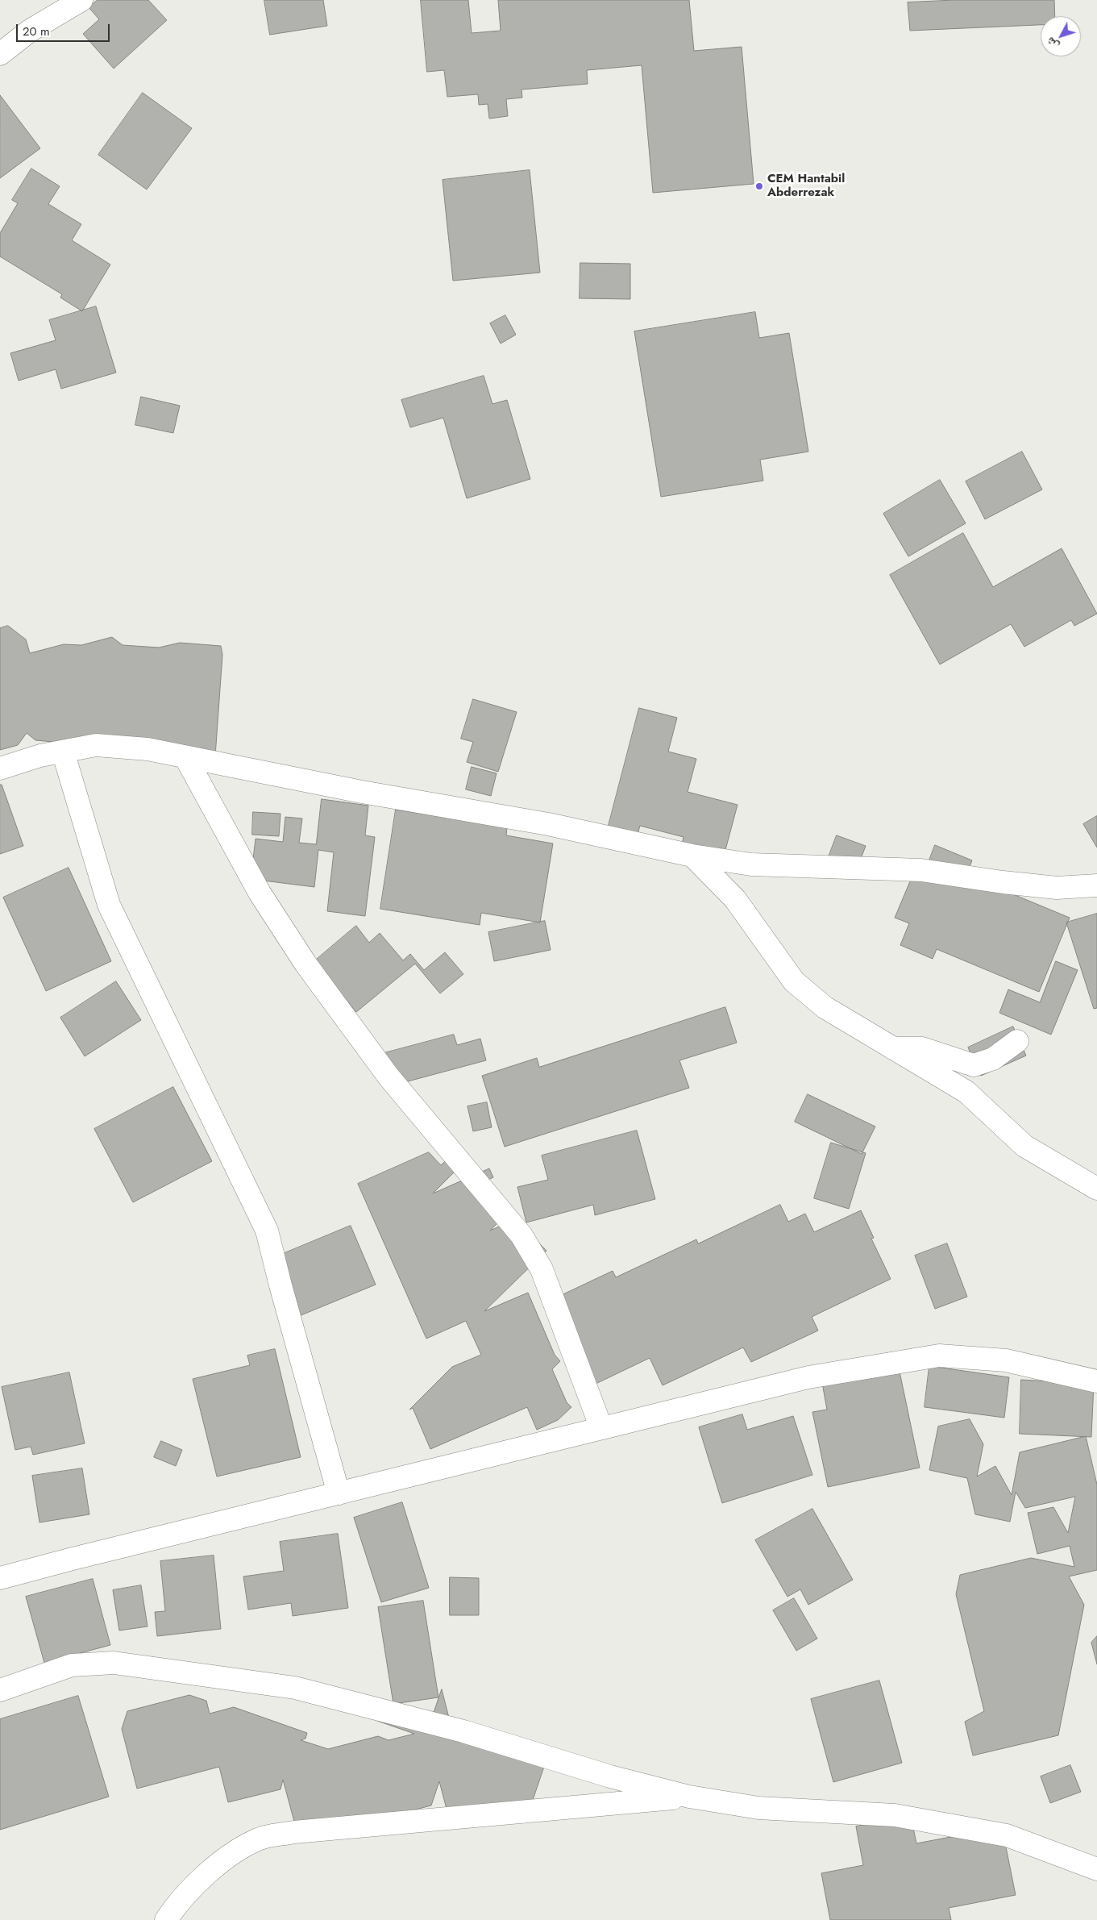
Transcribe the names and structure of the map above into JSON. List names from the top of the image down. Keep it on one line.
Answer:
{"places":["CEM Hantabil Abderrezak"],"scale_bar":"20 m","north":"bottom left"}
